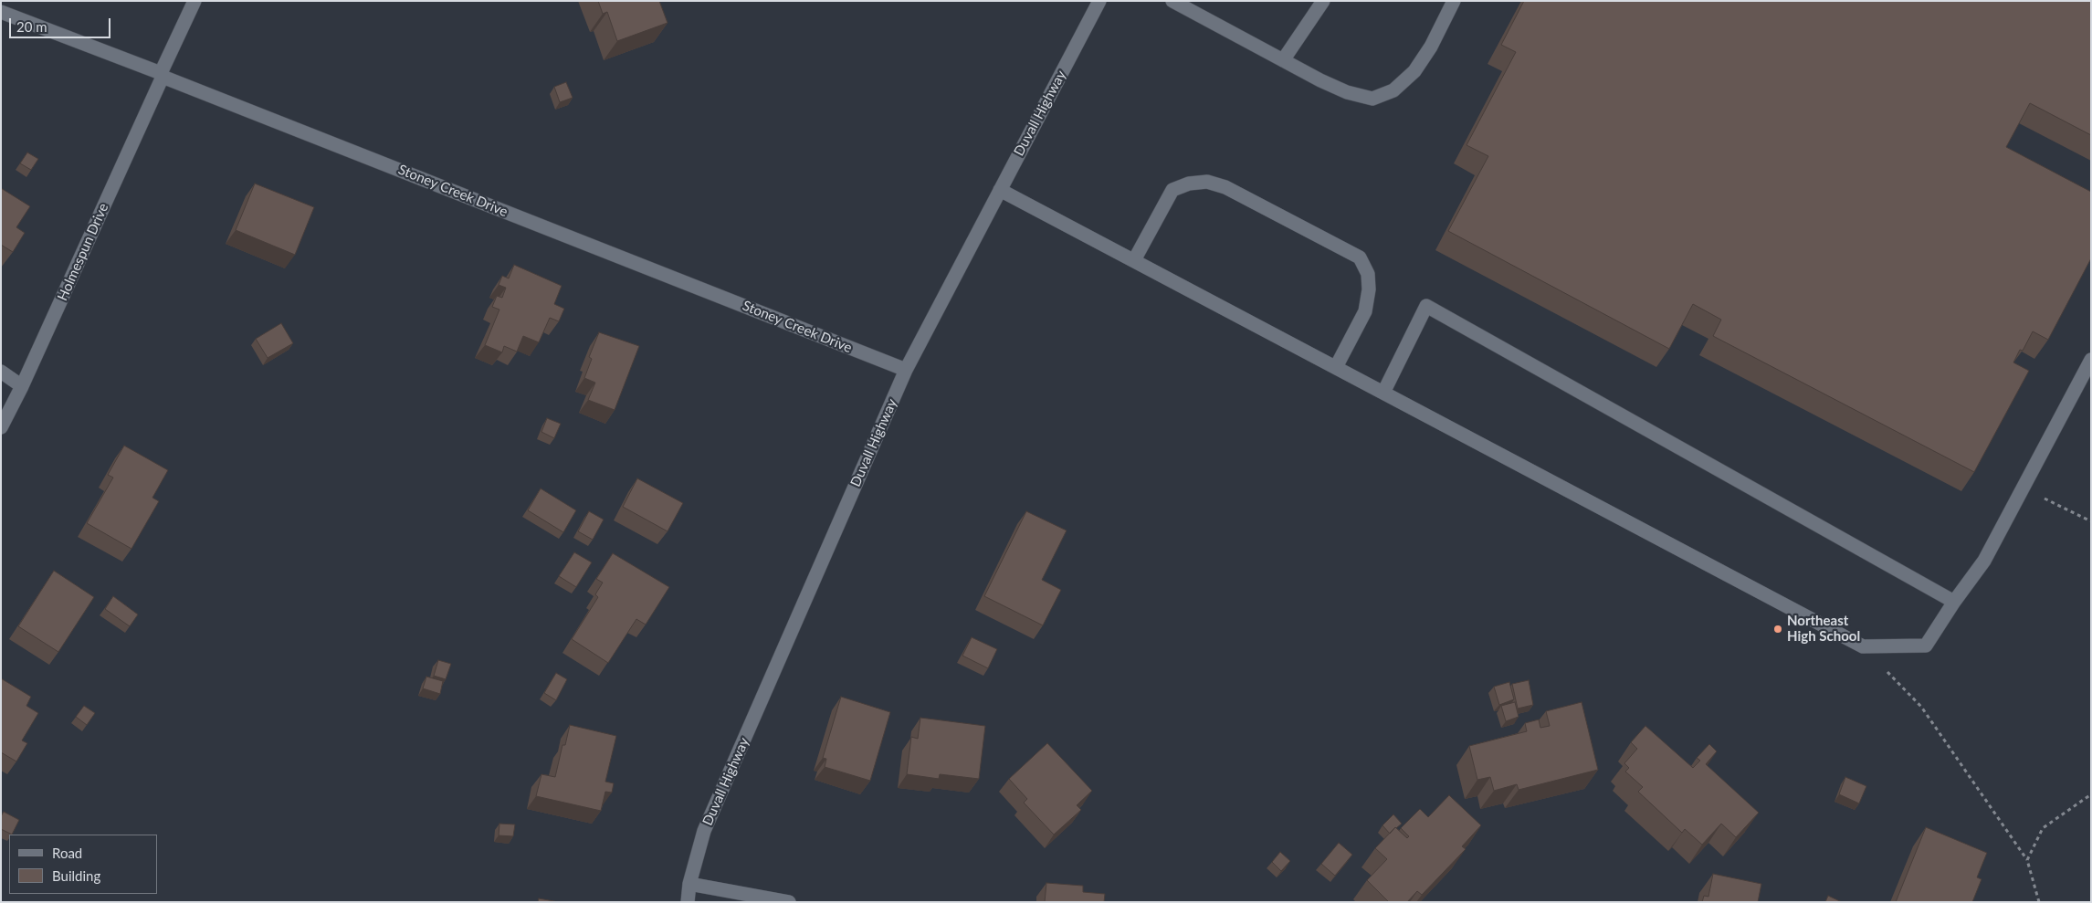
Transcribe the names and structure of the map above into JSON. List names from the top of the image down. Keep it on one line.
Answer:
{"streets":{"street":["Duvall Highway","Stoney Creek Drive","Holmespun Drive"]},"crossings":[["Duvall Highway","Stoney Creek Drive"],["Stoney Creek Drive","Holmespun Drive"]],"places":["Northeast High School"],"legend":["Road","Building"],"scale_bar":"20 m"}
